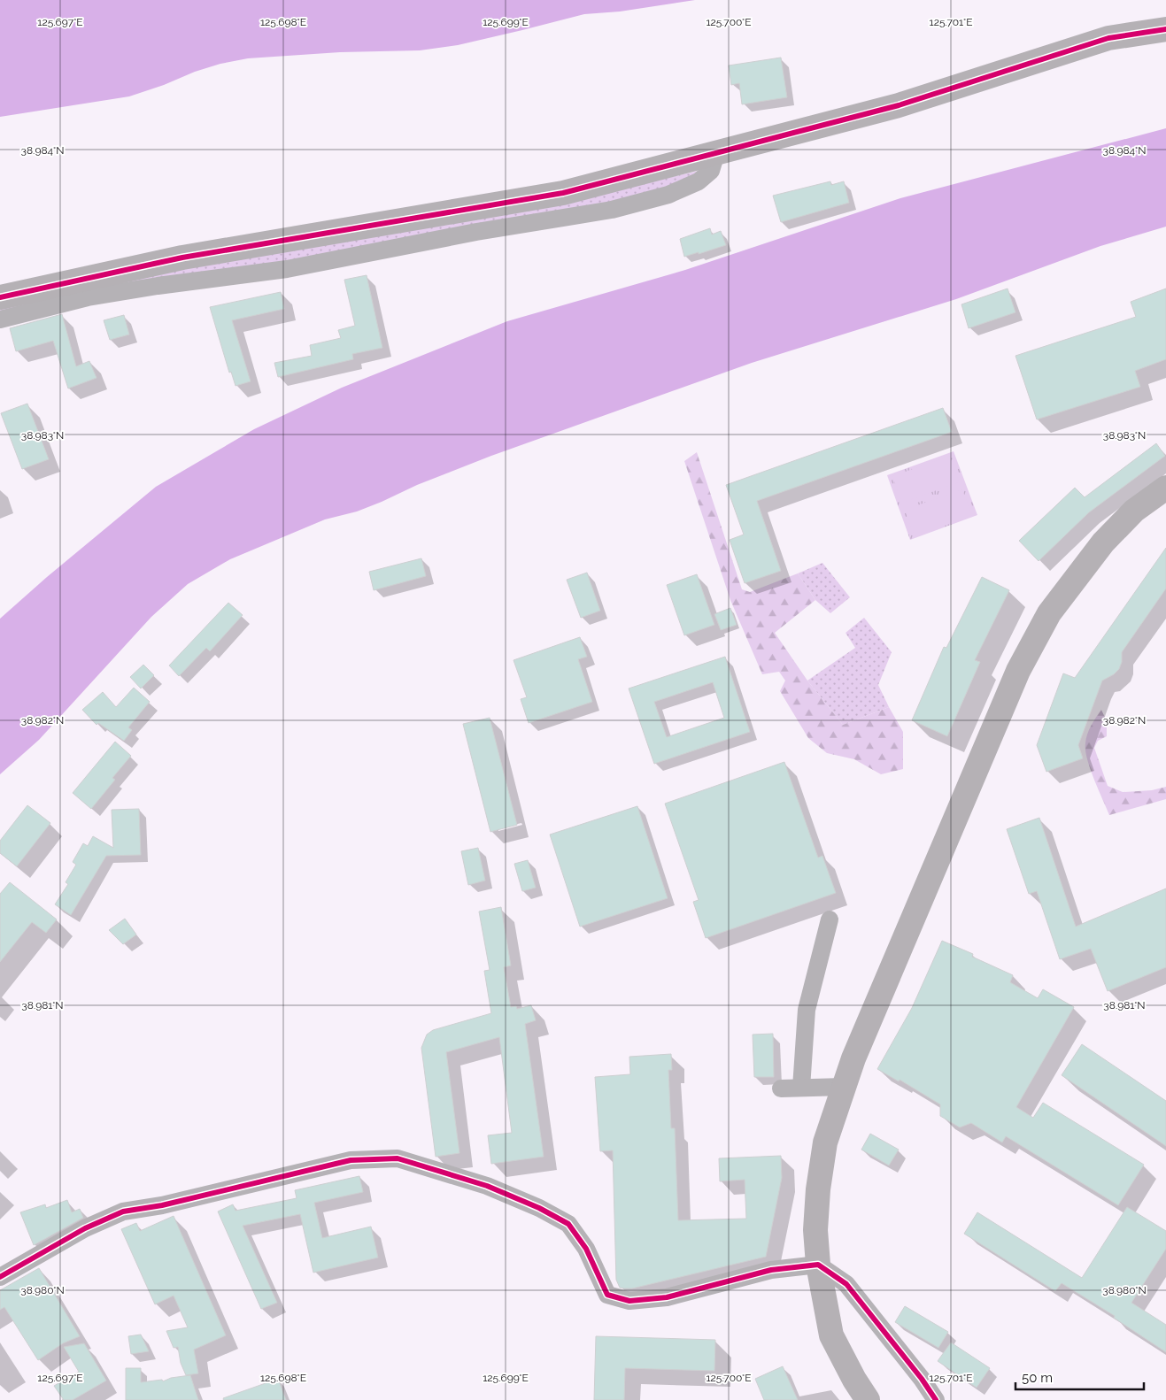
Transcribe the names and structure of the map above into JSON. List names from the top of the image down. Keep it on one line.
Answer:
{"scale_bar":"50 m","coordinates":["125.697°E","125.698°E","125.699°E","125.700°E","125.701°E","38.984°N","38.983°N","38.982°N","38.981°N","38.980°N"]}
